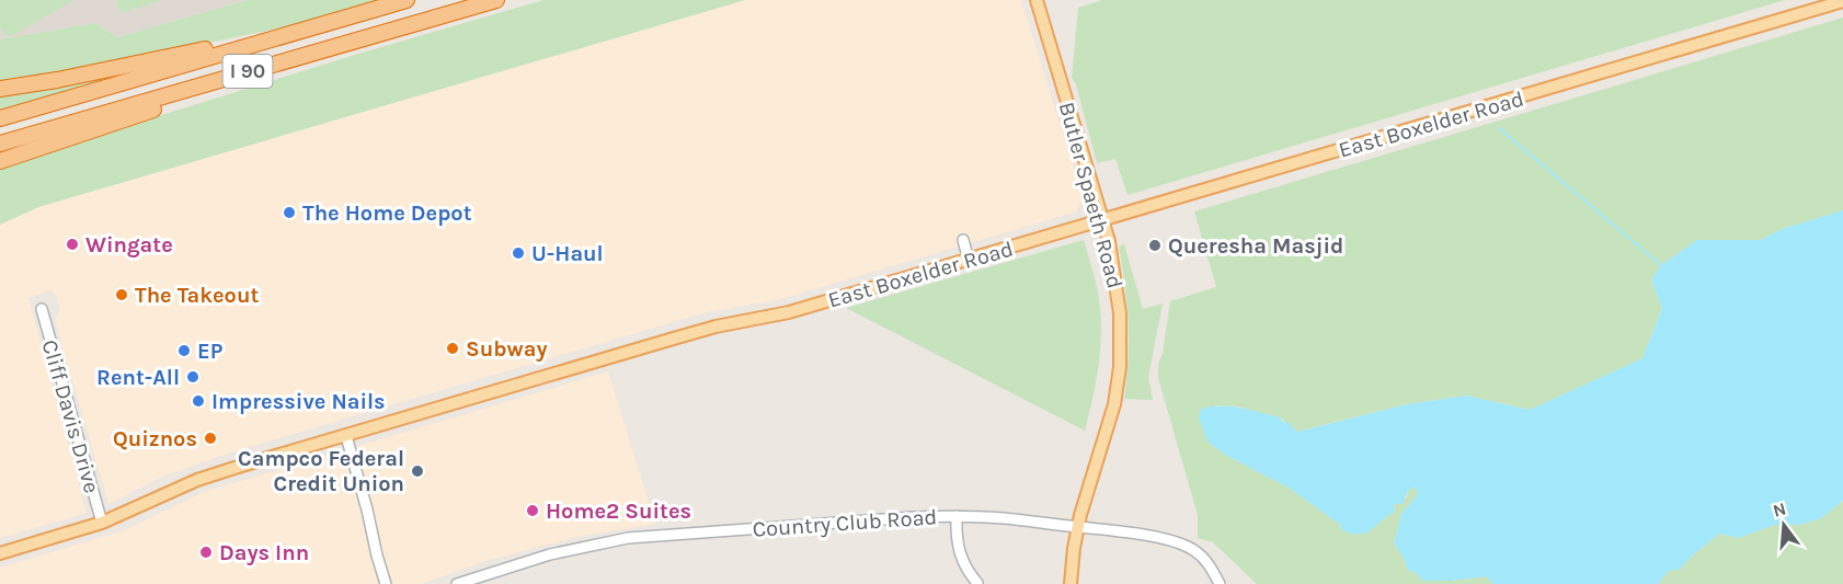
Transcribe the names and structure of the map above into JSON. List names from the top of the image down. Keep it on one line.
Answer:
{"streets":{"highway":["I 90"],"main road":["East Boxelder Road","Butler Spaeth Road"],"street":["Cliff Davis Drive","Country Club Road"]},"crossings":[["East Boxelder Road","Butler Spaeth Road"],["East Boxelder Road","Cliff Davis Drive"],["Butler Spaeth Road","Country Club Road"]],"places":["The Home Depot","Wingate","Queresha Masjid","U-Haul","The Takeout","Subway","EP","Rent-All","Impressive Nails","Quiznos","Campco Federal Credit Union","Home2 Suites","Days Inn"],"north":"top"}
